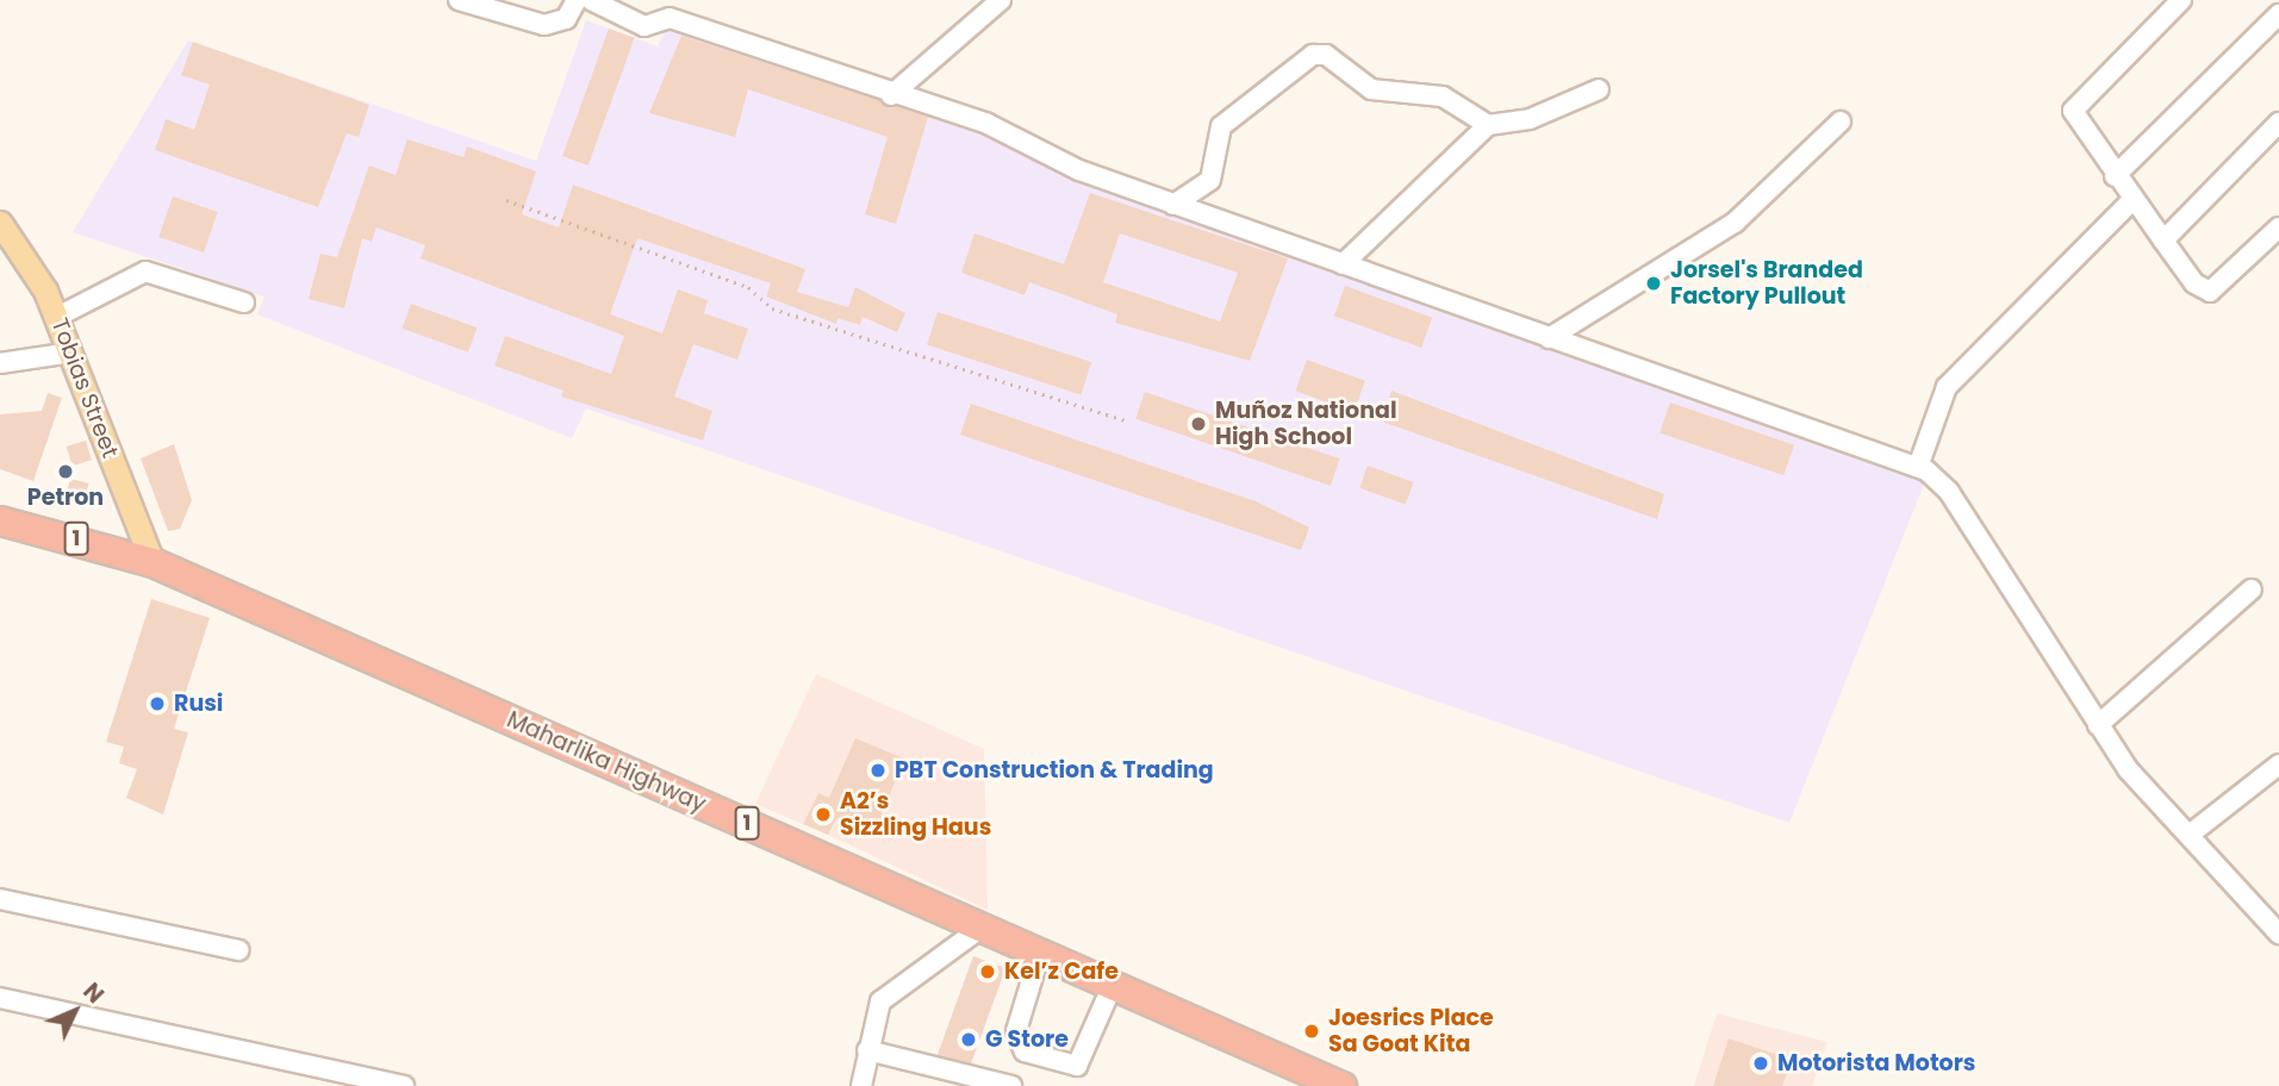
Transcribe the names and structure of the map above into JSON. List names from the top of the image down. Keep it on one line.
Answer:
{"streets":{"highway":["1","Maharlika Highway"],"main road":["Tobias Street"]},"crossings":[["Tobias Street","Maharlika Highway"]],"places":["Jorsel's Branded Factory Pullout","Muñoz National High School","Petron","Rusi","PBT Construction & Trading","A2’s Sizzling Haus","Kel’z Cafe","Joesrics Place Sa Goat Kita","G Store","Motorista Motors"],"north":"top right"}
